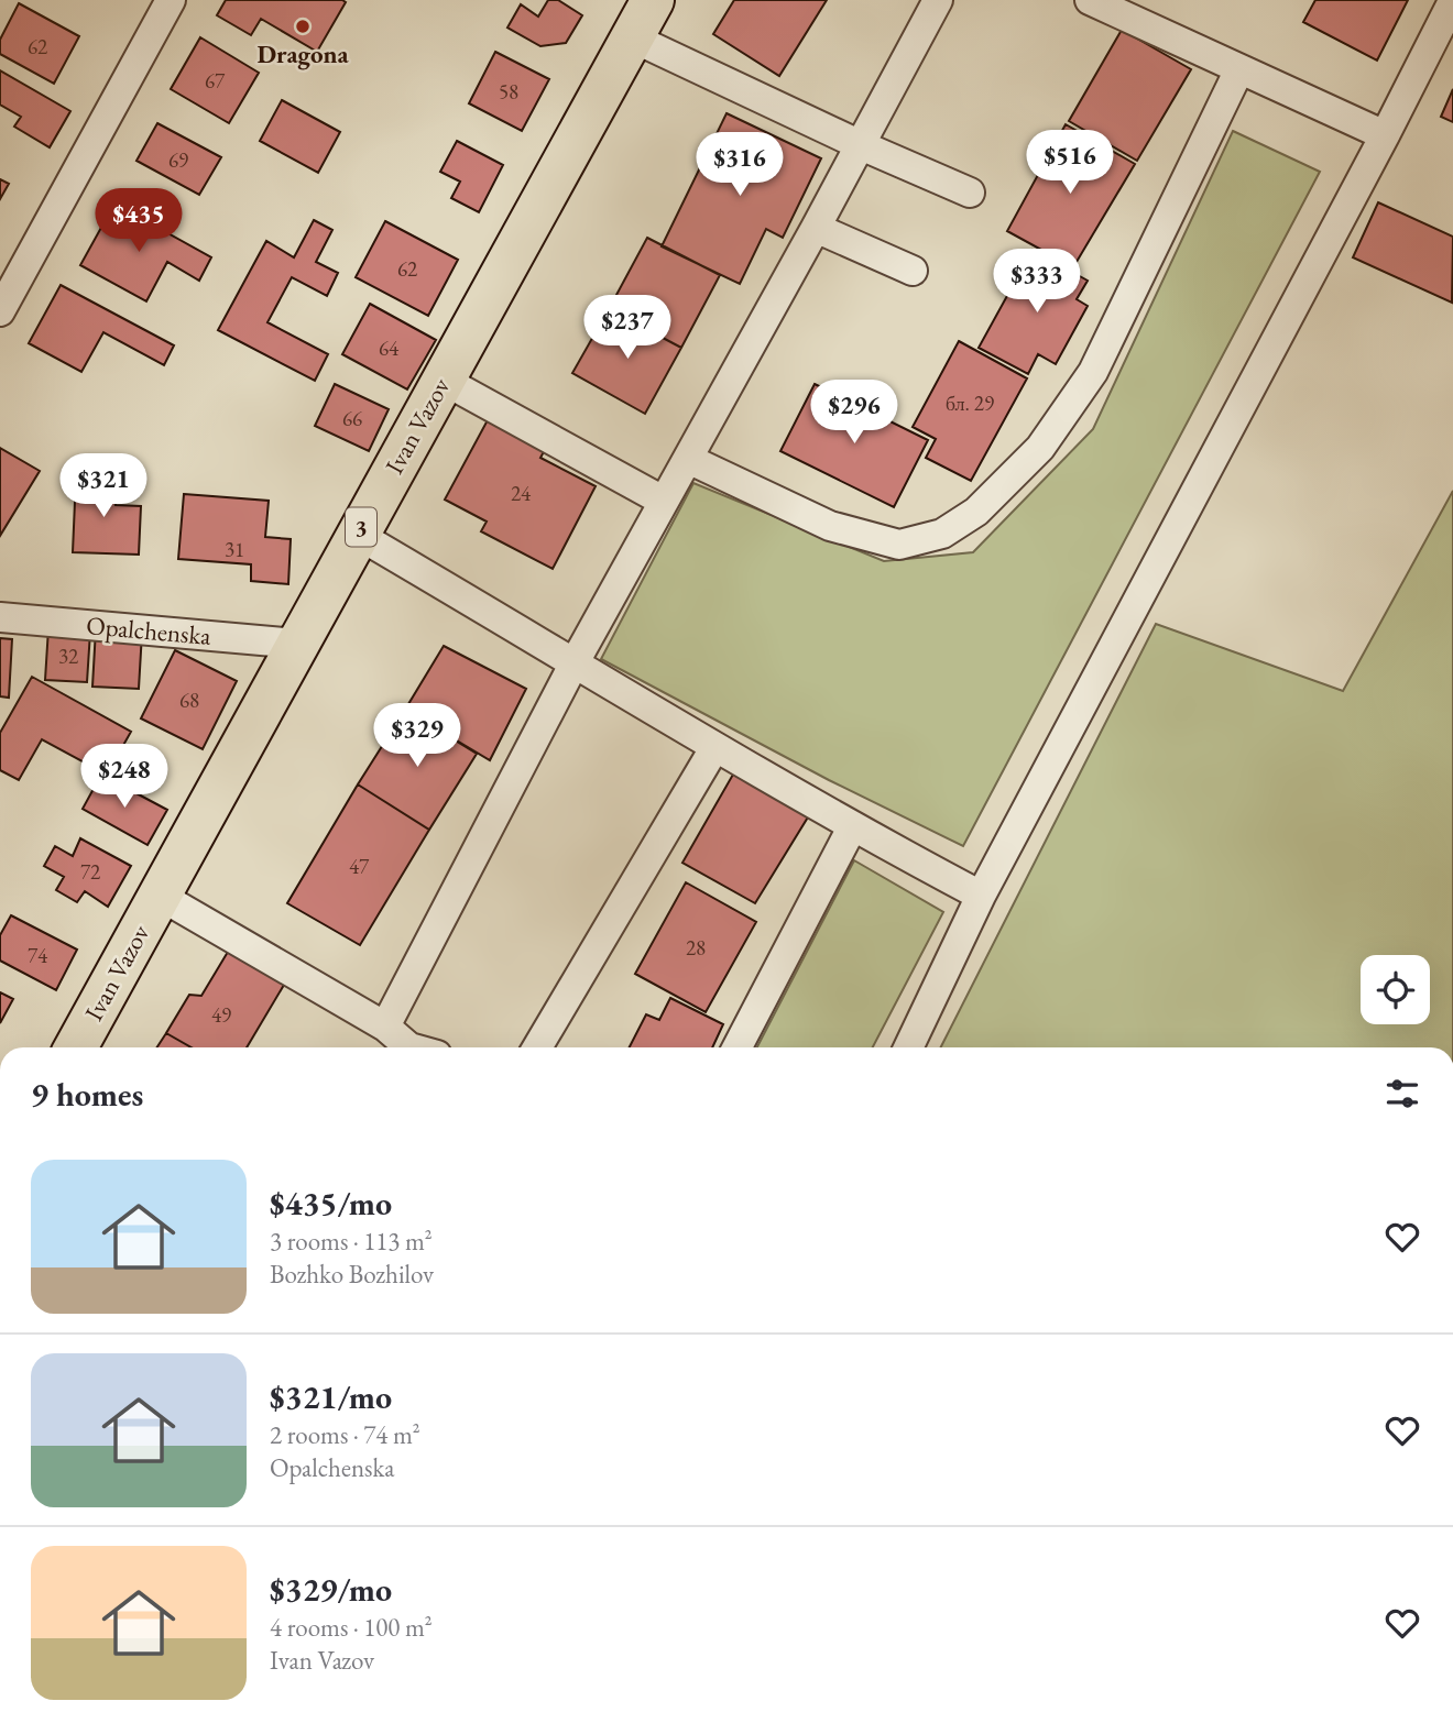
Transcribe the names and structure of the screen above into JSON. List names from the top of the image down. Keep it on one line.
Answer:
{"streets":{"main road":["Ivan Vazov","3"],"street":["Opalchenska"]},"crossings":[["Ivan Vazov","Opalchenska"]],"places":["Dragona"],"house_numbers":["62","67","58","69","62","64","бл. 29","66","24","31","32","68","47","72","28","74","49"],"page":{"price":["$516","$316","$435","$333","$237","$296","$321","$329","$248"],"heading":"9 homes","list":[{"name":"$435/mo","note":"3 rooms · 113 m² · Bozhko Bozhilov"},{"name":"$321/mo","note":"2 rooms · 74 m² · Opalchenska"},{"name":"$329/mo","note":"4 rooms · 100 m² · Ivan Vazov"}]}}
